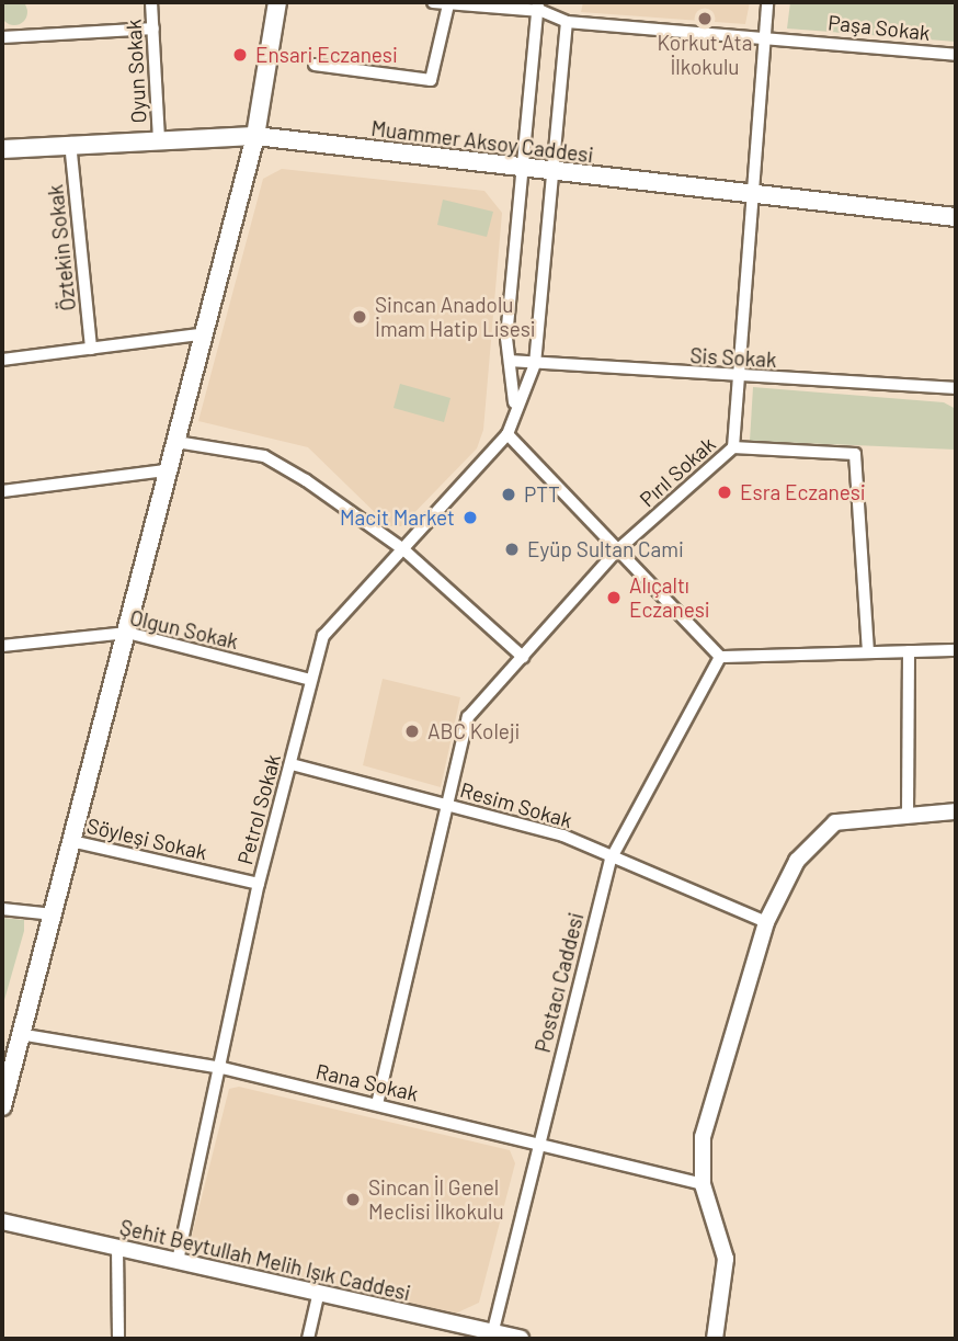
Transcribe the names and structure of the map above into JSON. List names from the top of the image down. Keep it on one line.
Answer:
{"streets":{"main road":["Muammer Aksoy Caddesi"],"street":["Paşa Sokak","Oyun Sokak","Öztekin Sokak","Sis Sokak","Pırıl Sokak","Olgun Sokak","Resim Sokak","Petrol Sokak","Söyleşi Sokak","Postacı Caddesi","Rana Sokak","Şehit Beytullah Melih Işık Caddesi"]},"crossings":[["Paşa Sokak","Pırıl Sokak"],["Oyun Sokak","Muammer Aksoy Caddesi"],["Muammer Aksoy Caddesi","Öztekin Sokak"],["Muammer Aksoy Caddesi","Pırıl Sokak"],["Sis Sokak","Pırıl Sokak"],["Pırıl Sokak","Resim Sokak"],["Pırıl Sokak","Rana Sokak"],["Olgun Sokak","Petrol Sokak"],["Resim Sokak","Petrol Sokak"],["Resim Sokak","Postacı Caddesi"],["Petrol Sokak","Söyleşi Sokak"],["Petrol Sokak","Rana Sokak"],["Petrol Sokak","Şehit Beytullah Melih Işık Caddesi"],["Postacı Caddesi","Rana Sokak"],["Postacı Caddesi","Şehit Beytullah Melih Işık Caddesi"]],"places":["Korkut Ata İlkokulu","Ensari Eczanesi","Sincan Anadolu İmam Hatip Lisesi","Esra Eczanesi","PTT","Macit Market","Eyüp Sultan Cami","Alıçaltı Eczanesi","ABC Koleji","Sincan İl Genel Meclisi İlkokulu"]}
